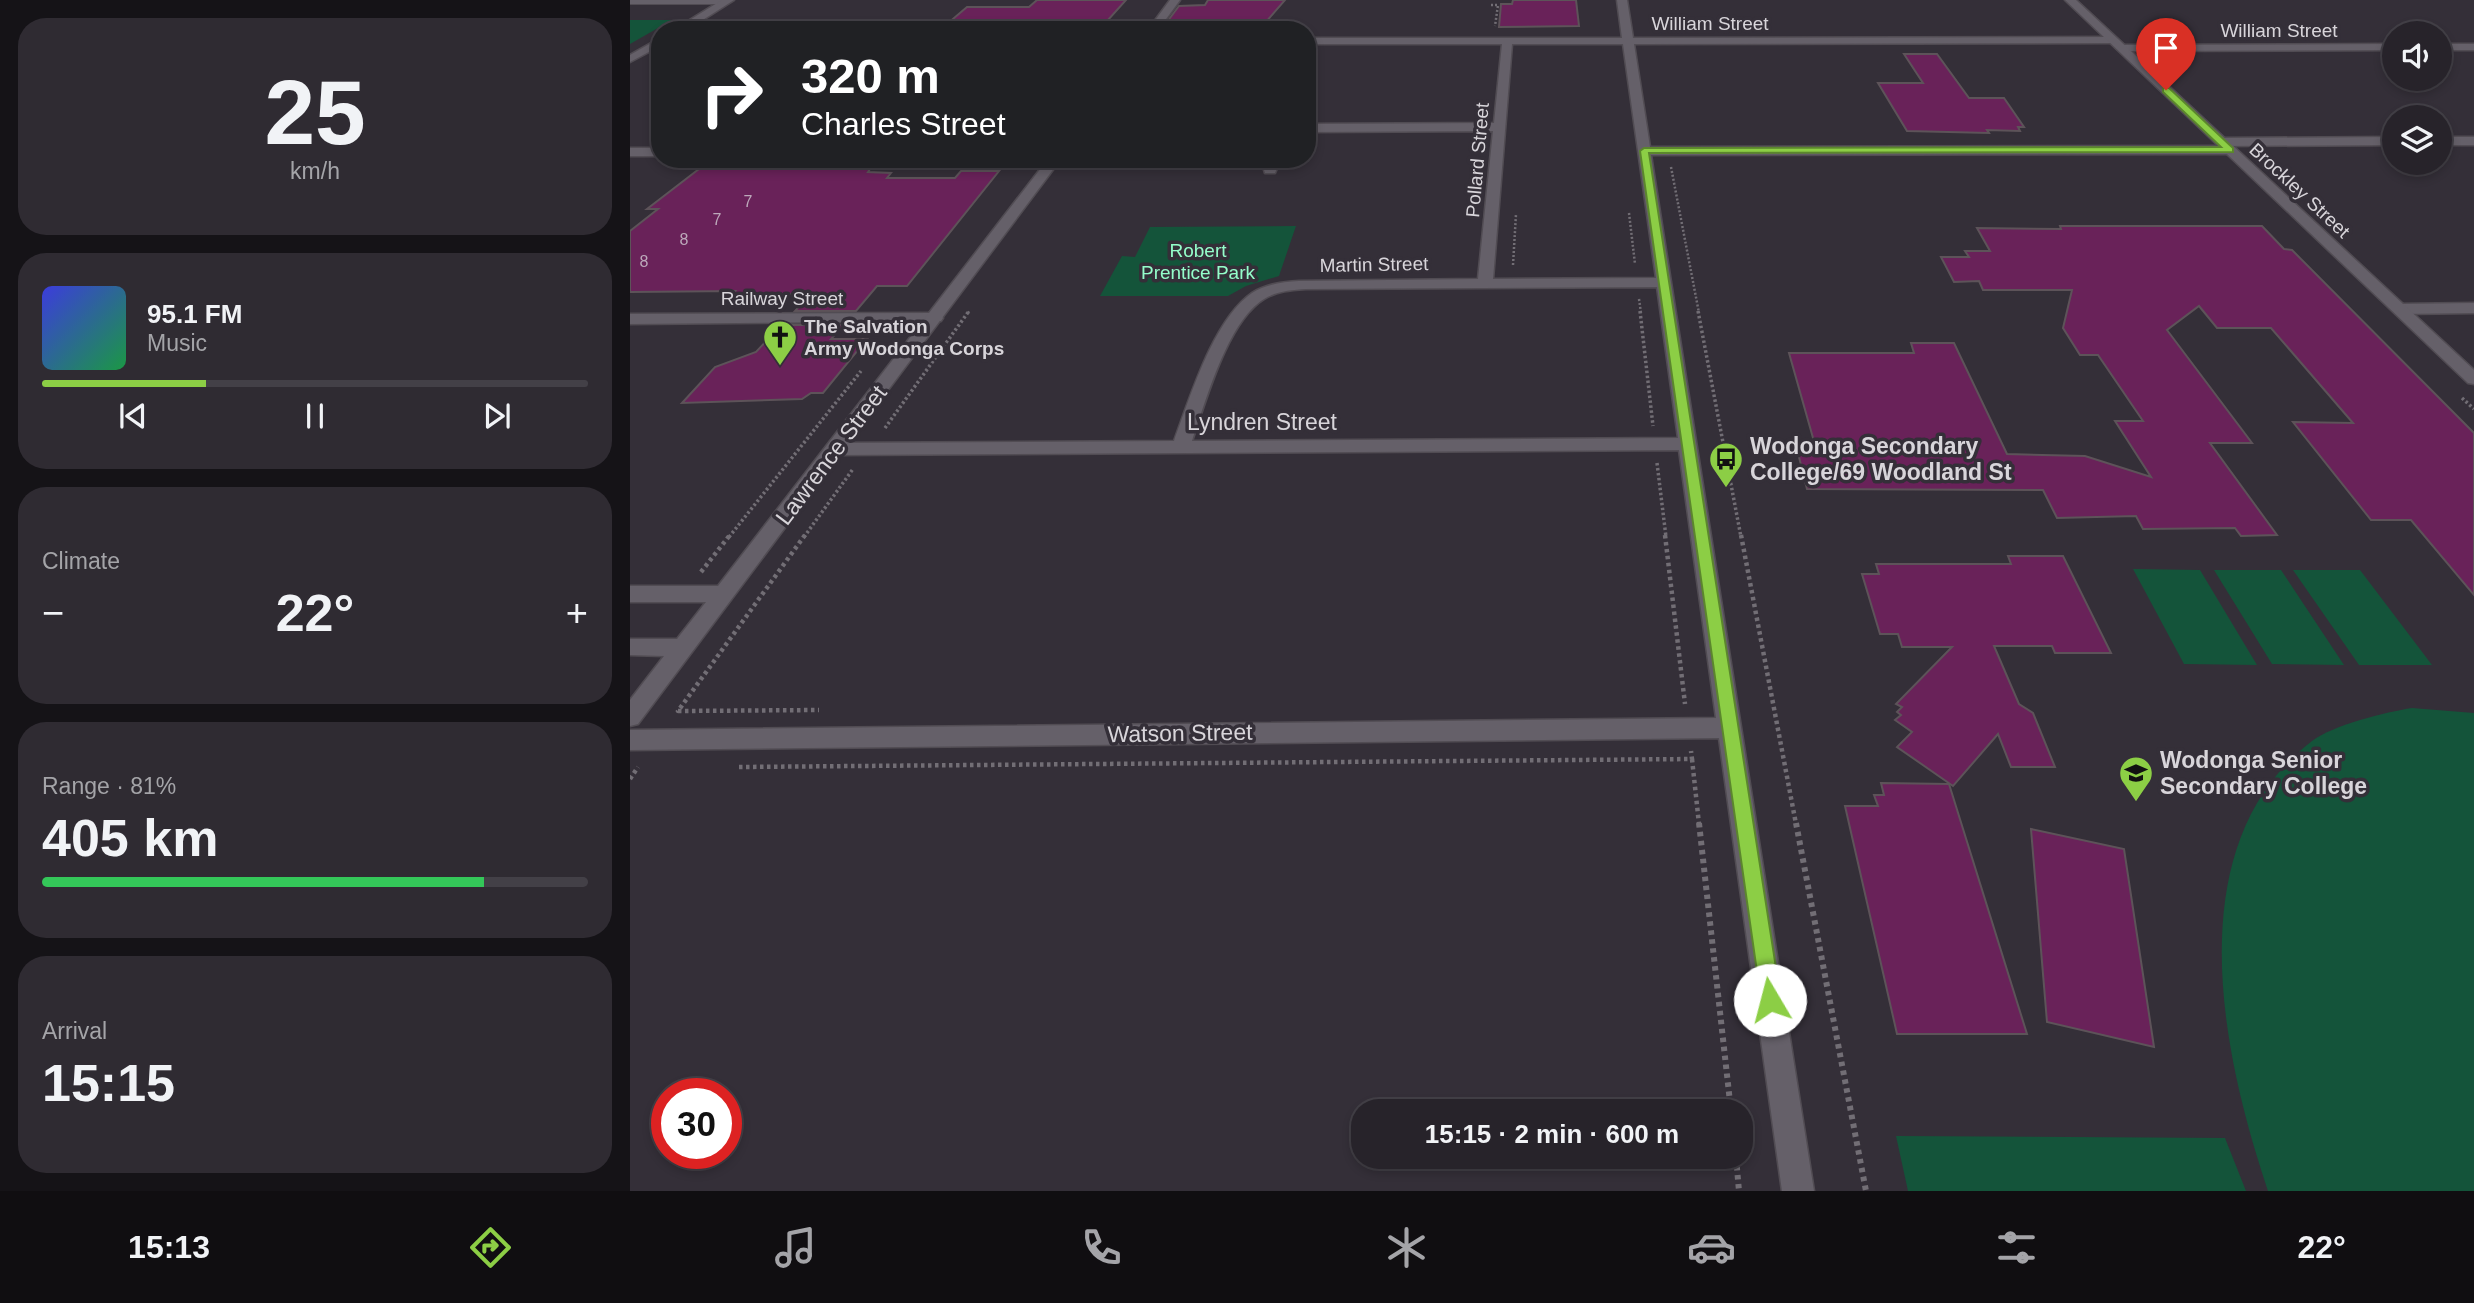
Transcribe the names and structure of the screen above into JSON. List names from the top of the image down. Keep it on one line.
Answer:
{"streets":{"street":["William Street","Pollard Street","Brockley Street","Martin Street","Railway Street","Lyndren Street","Lawrence Street","Watson Street"]},"crossings":[["William Street","Pollard Street"],["William Street","Brockley Street"],["Pollard Street","Martin Street"],["Martin Street","Lyndren Street"],["Railway Street","Lawrence Street"],["Lyndren Street","Lawrence Street"]],"parks":["Robert Prentice Park"],"places":{"church":["The Salvation Army Wodonga Corps"],"bus stop":["Wodonga Secondary College/69 Woodland St"],"school or university":["Wodonga Senior Secondary College"]},"house_numbers":["7","7","8","8"],"page":{"tile":[["25","km/h"],"Climate",["Range · 81%","405 km"],["Arrival","15:15"]],"turn":["320 m","Charles Street"],"song":["95.1 FM","Music"],"heat":["−","22°","+"],"limit":"30","trip":"15:15 · 2 min · 600 m","tabs":["15:13","22°"]}}
